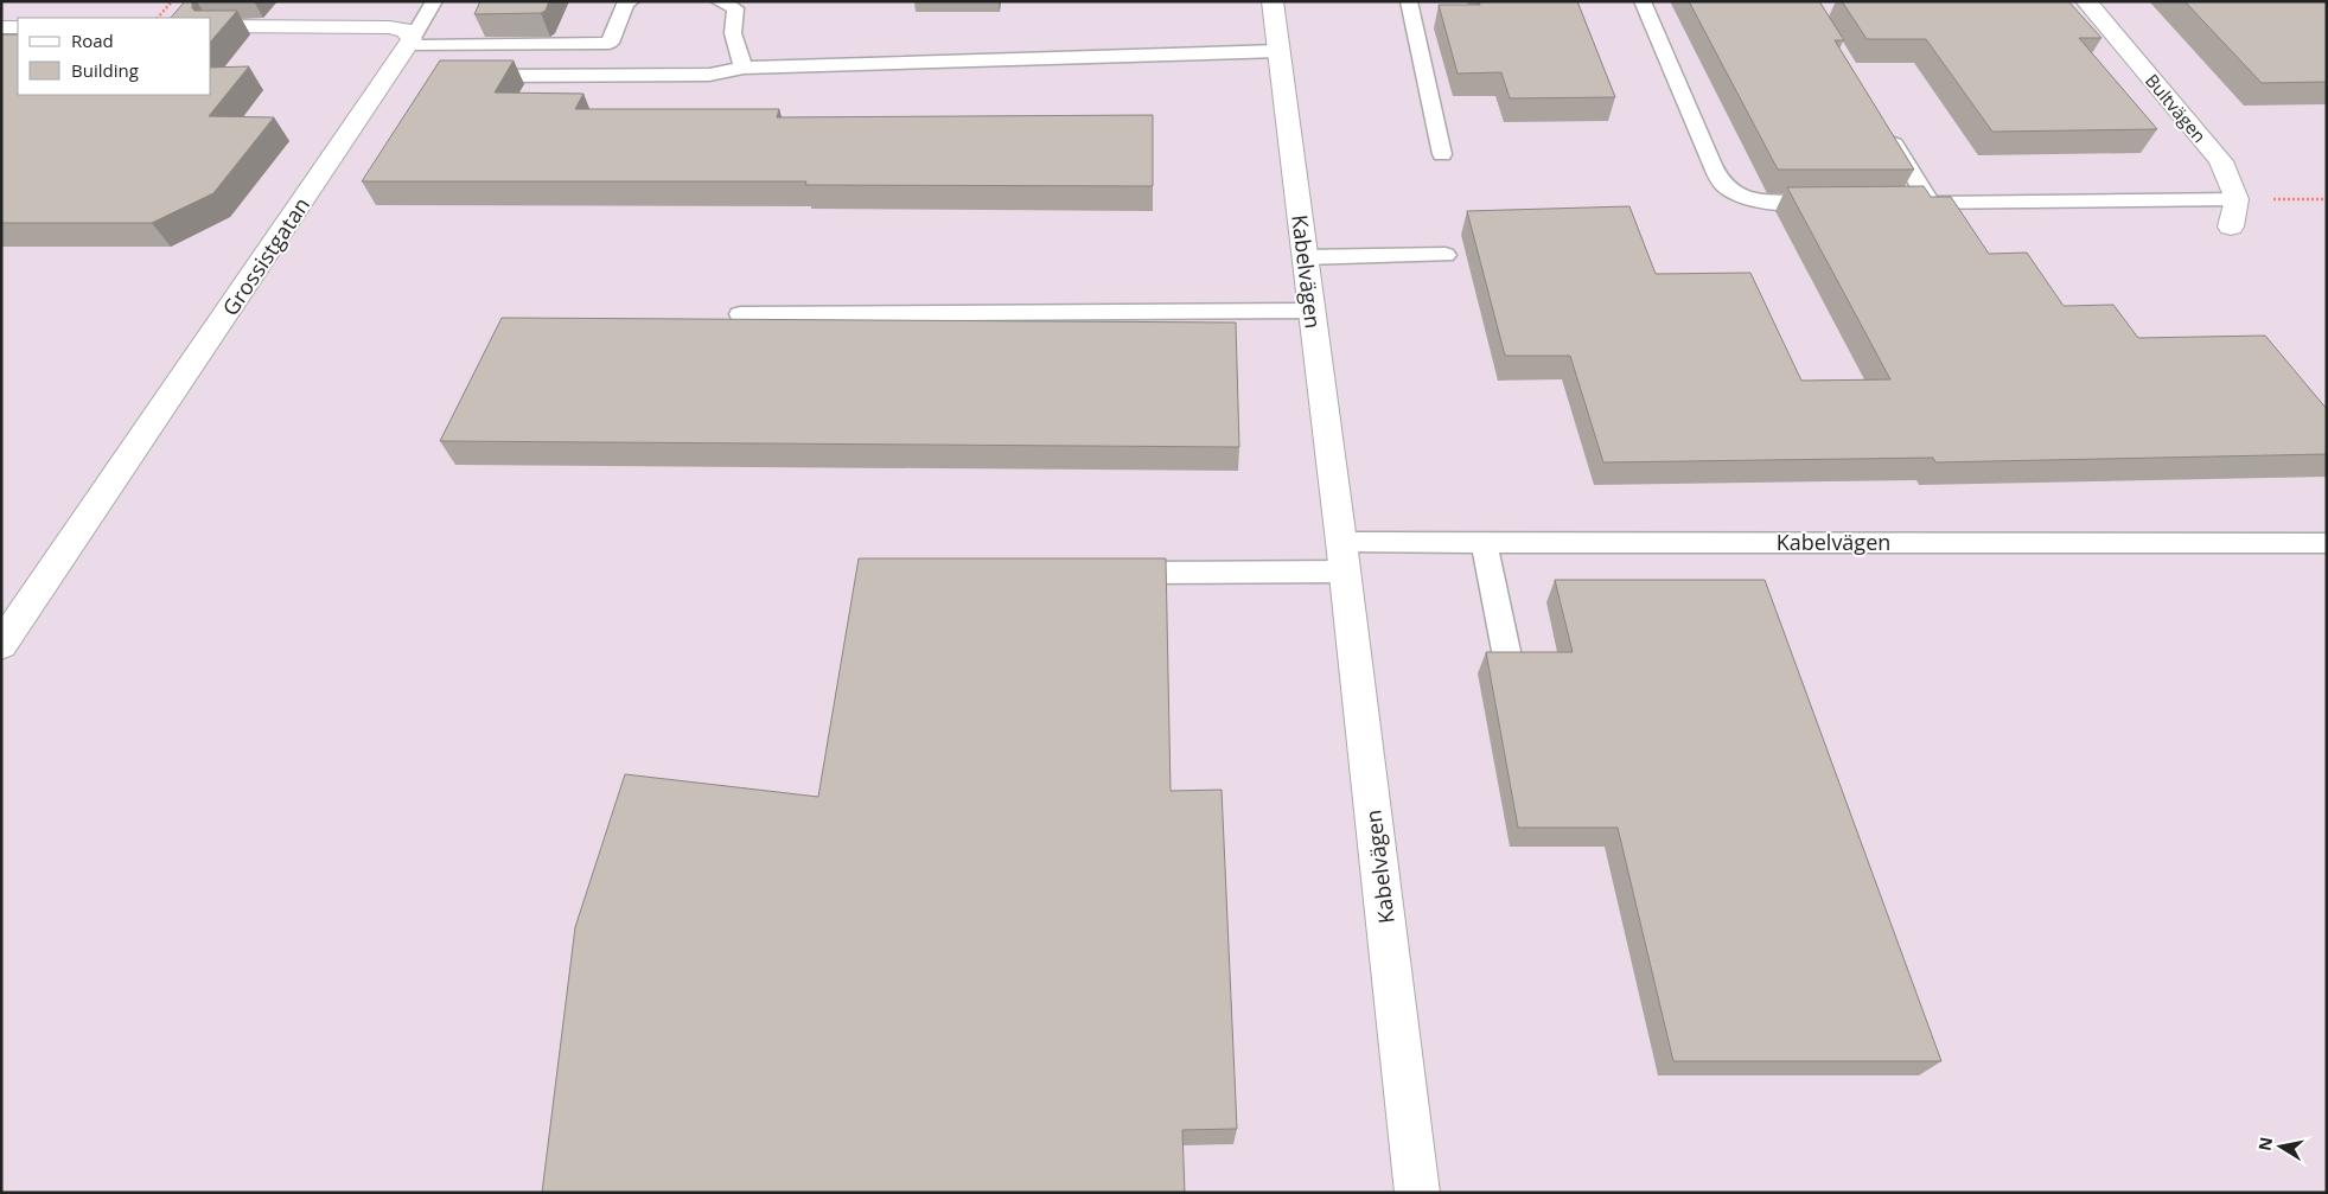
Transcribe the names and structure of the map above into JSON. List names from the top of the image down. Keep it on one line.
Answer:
{"streets":{"street":["Bultvägen","Grossistgatan","Kabelvägen"]},"legend":["Road","Building"],"north":"left"}
